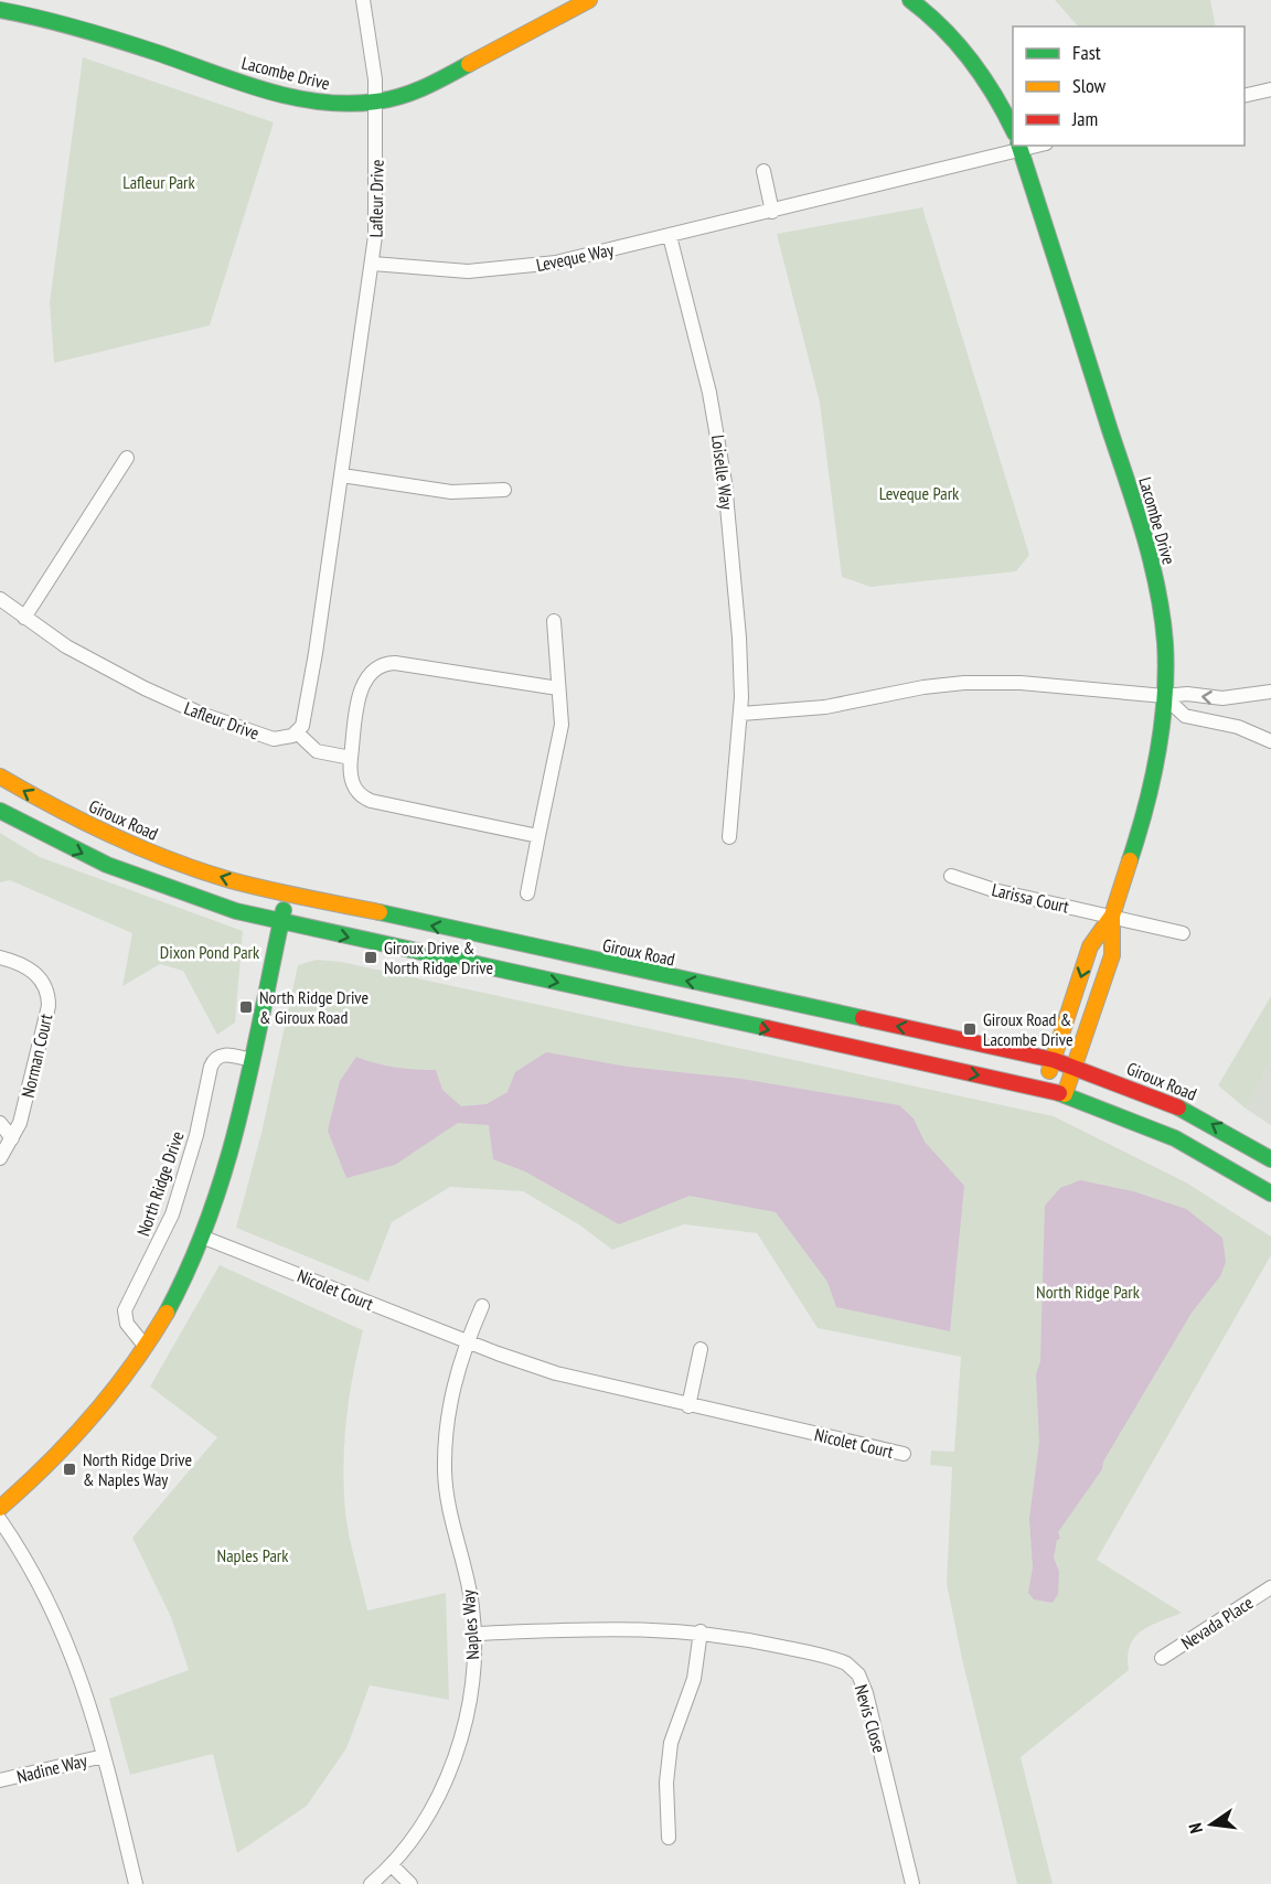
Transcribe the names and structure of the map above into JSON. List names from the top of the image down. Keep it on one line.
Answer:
{"streets":{"street":["Lacombe Drive","Lafleur Drive","Leveque Way","Loiselle Way","Giroux Road","Larissa Court","Norman Court","North Ridge Drive","Nicolet Court","Nevada Place","Naples Way","Nevis Close","Nadine Way"]},"crossings":[["Lacombe Drive","Lafleur Drive"],["Lacombe Drive","Leveque Way"],["Lacombe Drive","Giroux Road"],["Lacombe Drive","Larissa Court"],["Lafleur Drive","Leveque Way"],["Leveque Way","Loiselle Way"],["Nicolet Court","Naples Way"],["Naples Way","Nevis Close"]],"parks":["Lafleur Park","Leveque Park","Dixon Pond Park","North Ridge Park","Naples Park"],"places":{"transit":["Giroux Drive & North Ridge Drive","North Ridge Drive & Giroux Road","Giroux Road & Lacombe Drive","North Ridge Drive & Naples Way"]},"legend":["Fast","Slow","Jam"],"north":"left"}
